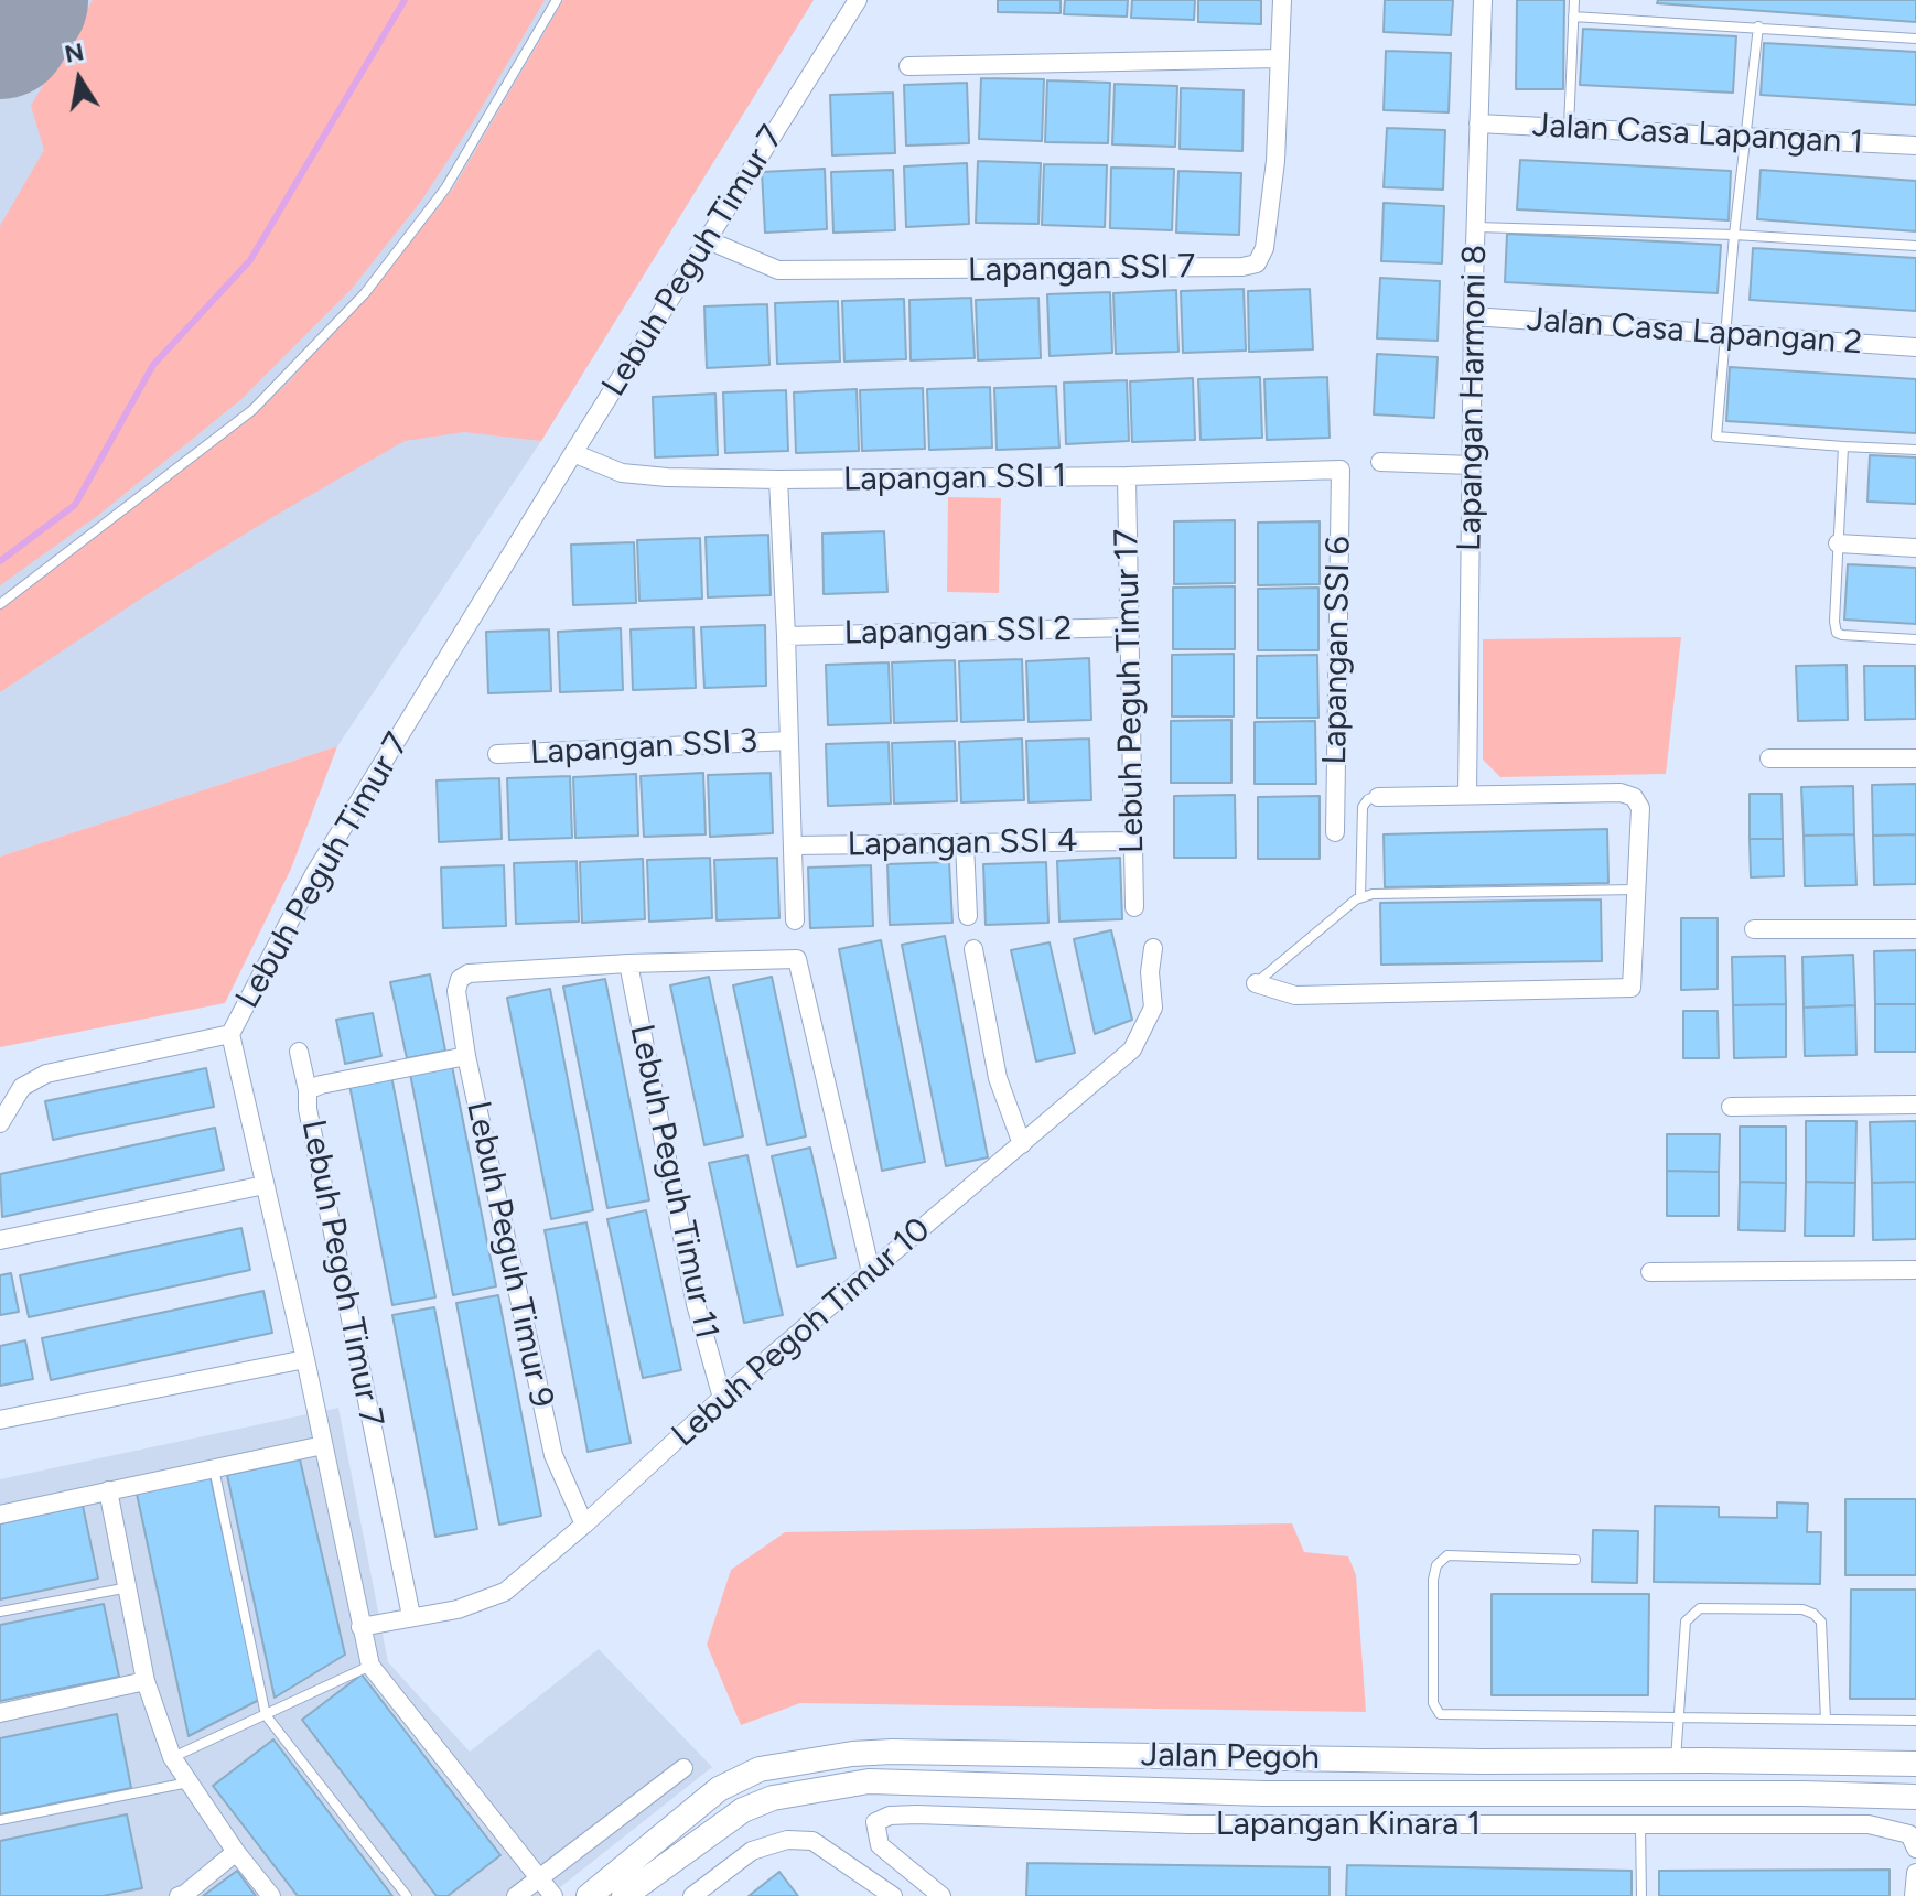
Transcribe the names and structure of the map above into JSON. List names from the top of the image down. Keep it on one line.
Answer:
{"streets":{"street":["Jalan Casa Lapangan 1","Lebuh Peguh Timur 7","Lapangan SSI 7","Jalan Casa Lapangan 2","Lapangan Harmoni 8","Lapangan SSI 1","Lapangan SSI 2","Lapangan SSI 6","Lebuh Peguh Timur 17","Lapangan SSI 3","Lapangan SSI 4","Lebuh Peguh Timur 11","Lebuh Peguh Timur 9","Lebuh Pegoh Timur 7","Lebuh Pegoh Timur 10","Jalan Pegoh","Lapangan Kinara 1"]},"crossings":[["Jalan Casa Lapangan 1","Lapangan Harmoni 8"],["Lebuh Peguh Timur 7","Lapangan SSI 7"],["Lebuh Peguh Timur 7","Lapangan SSI 1"],["Lebuh Peguh Timur 7","Lebuh Pegoh Timur 10"],["Jalan Casa Lapangan 2","Lapangan Harmoni 8"],["Lapangan SSI 1","Lapangan SSI 6"],["Lapangan SSI 1","Lebuh Peguh Timur 17"],["Lapangan SSI 2","Lebuh Peguh Timur 17"],["Lebuh Peguh Timur 17","Lapangan SSI 4"],["Lebuh Peguh Timur 11","Lebuh Peguh Timur 9"],["Lebuh Peguh Timur 11","Lebuh Pegoh Timur 10"],["Lebuh Peguh Timur 9","Lebuh Pegoh Timur 7"],["Lebuh Peguh Timur 9","Lebuh Pegoh Timur 10"],["Lebuh Pegoh Timur 7","Lebuh Pegoh Timur 10"]],"north":"top"}
